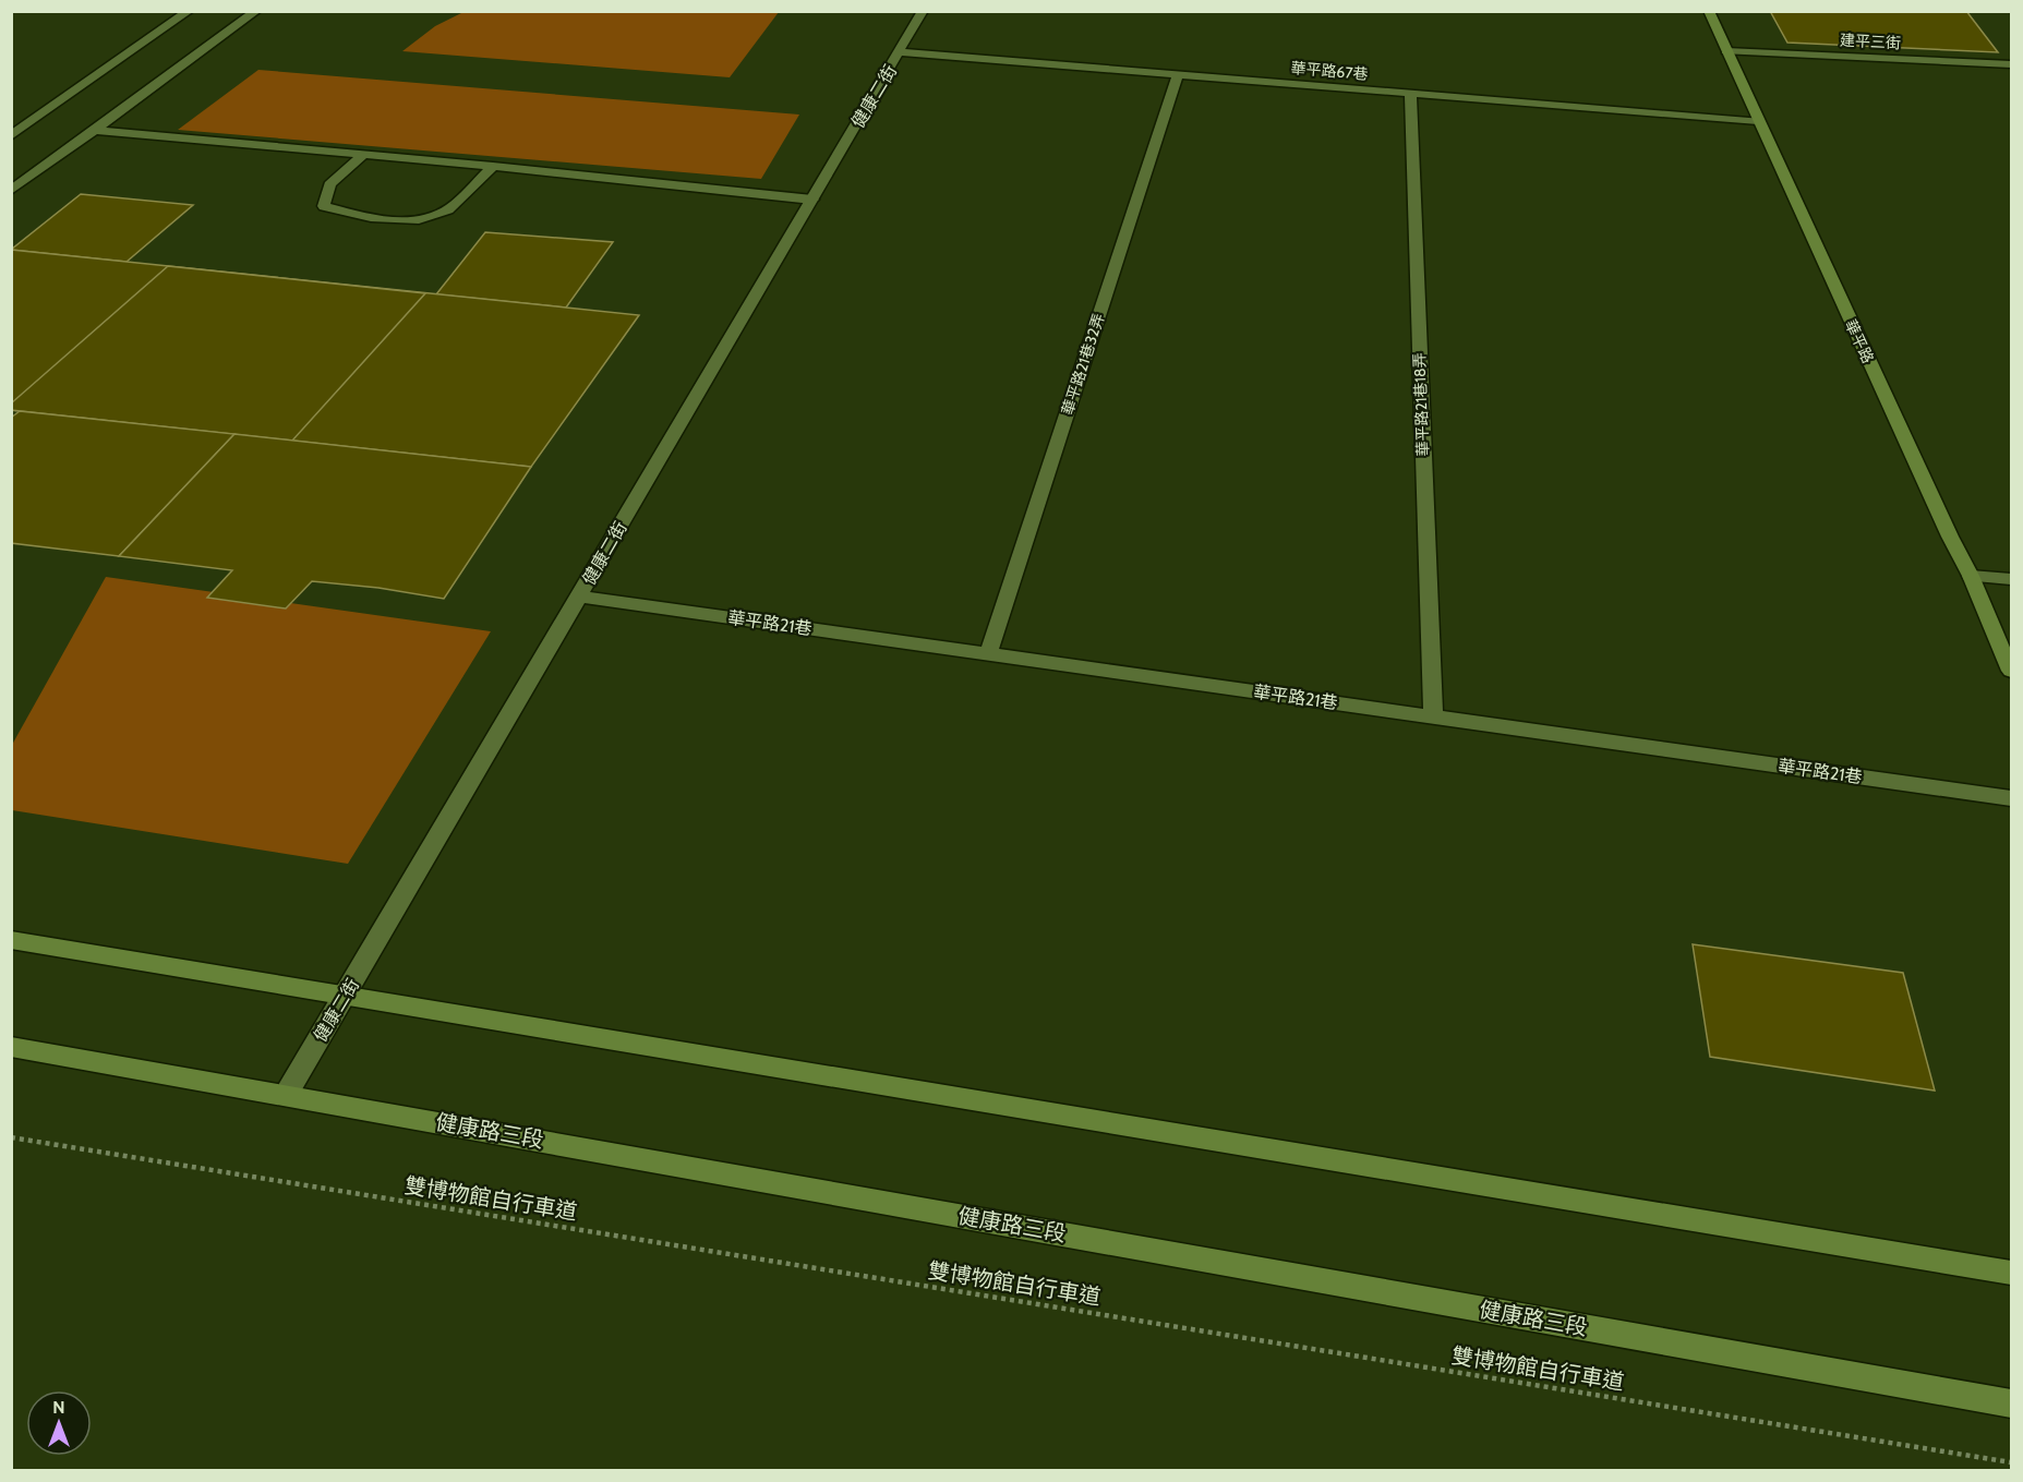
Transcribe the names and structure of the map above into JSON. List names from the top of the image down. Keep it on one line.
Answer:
{"streets":{"street":["建平三街","華平路67巷","健康二街","華平路","華平路21巷32弄","華平路21巷18弄","華平路21巷","健康路三段"],"path":["雙博物館自行車道"]},"crossings":[["建平三街","華平路"],["華平路67巷","健康二街"],["華平路67巷","華平路"],["華平路67巷","華平路21巷32弄"],["華平路67巷","華平路21巷18弄"],["健康二街","華平路21巷"],["健康二街","健康路三段"],["華平路21巷32弄","華平路21巷"],["華平路21巷18弄","華平路21巷"]],"north":"top"}
